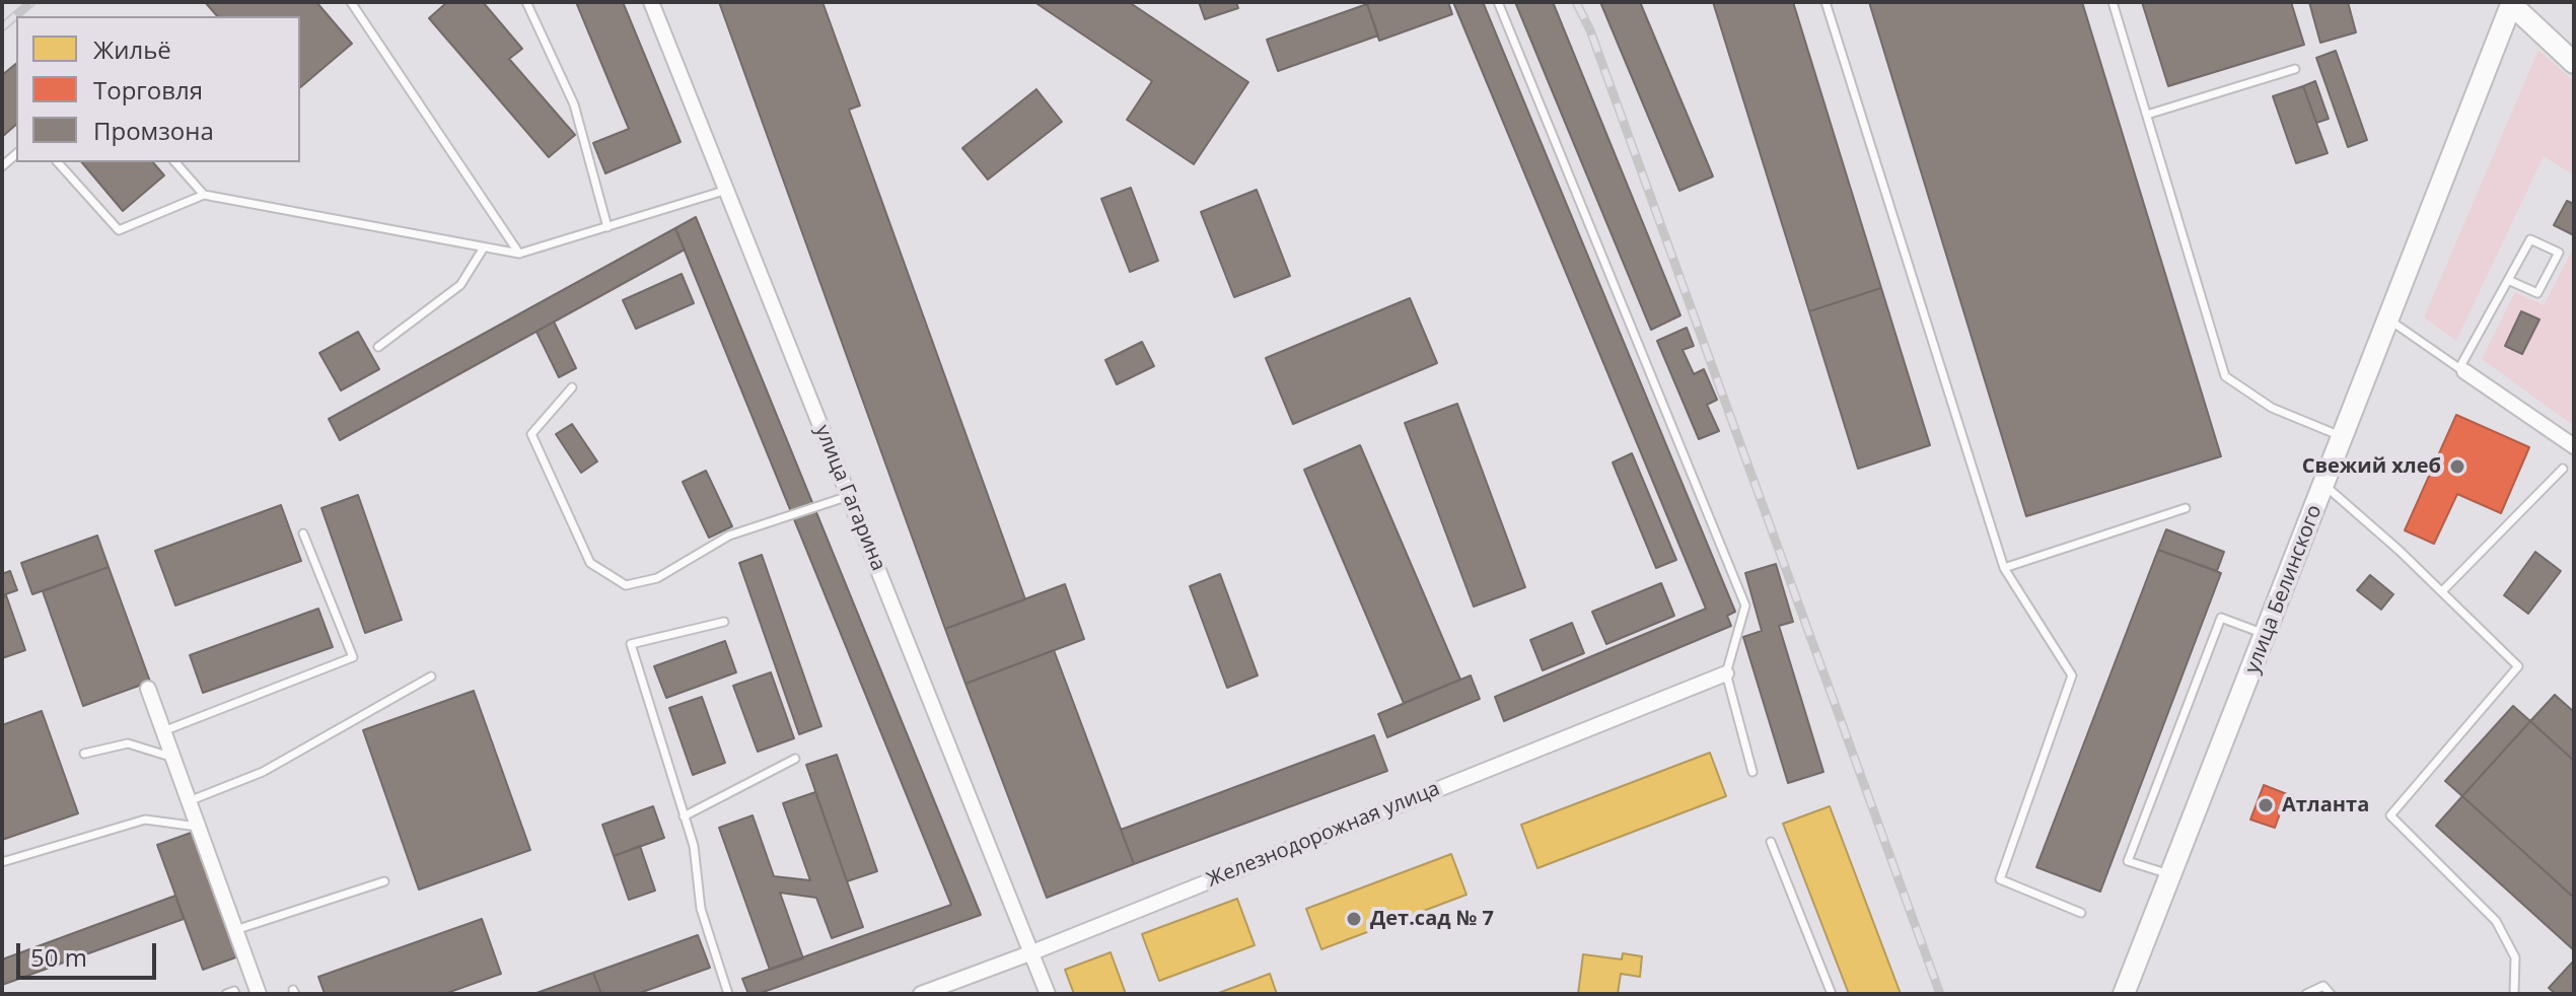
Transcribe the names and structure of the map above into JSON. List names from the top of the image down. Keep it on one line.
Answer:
{"streets":{"street":["улица Гагарина","улица Белинского","Железнодорожная улица"]},"crossings":[["улица Гагарина","Железнодорожная улица"]],"places":["Свежий хлеб","Атланта","Дет.сад № 7"],"legend":["Жильё","Торговля","Промзона"],"scale_bar":"50 m"}
